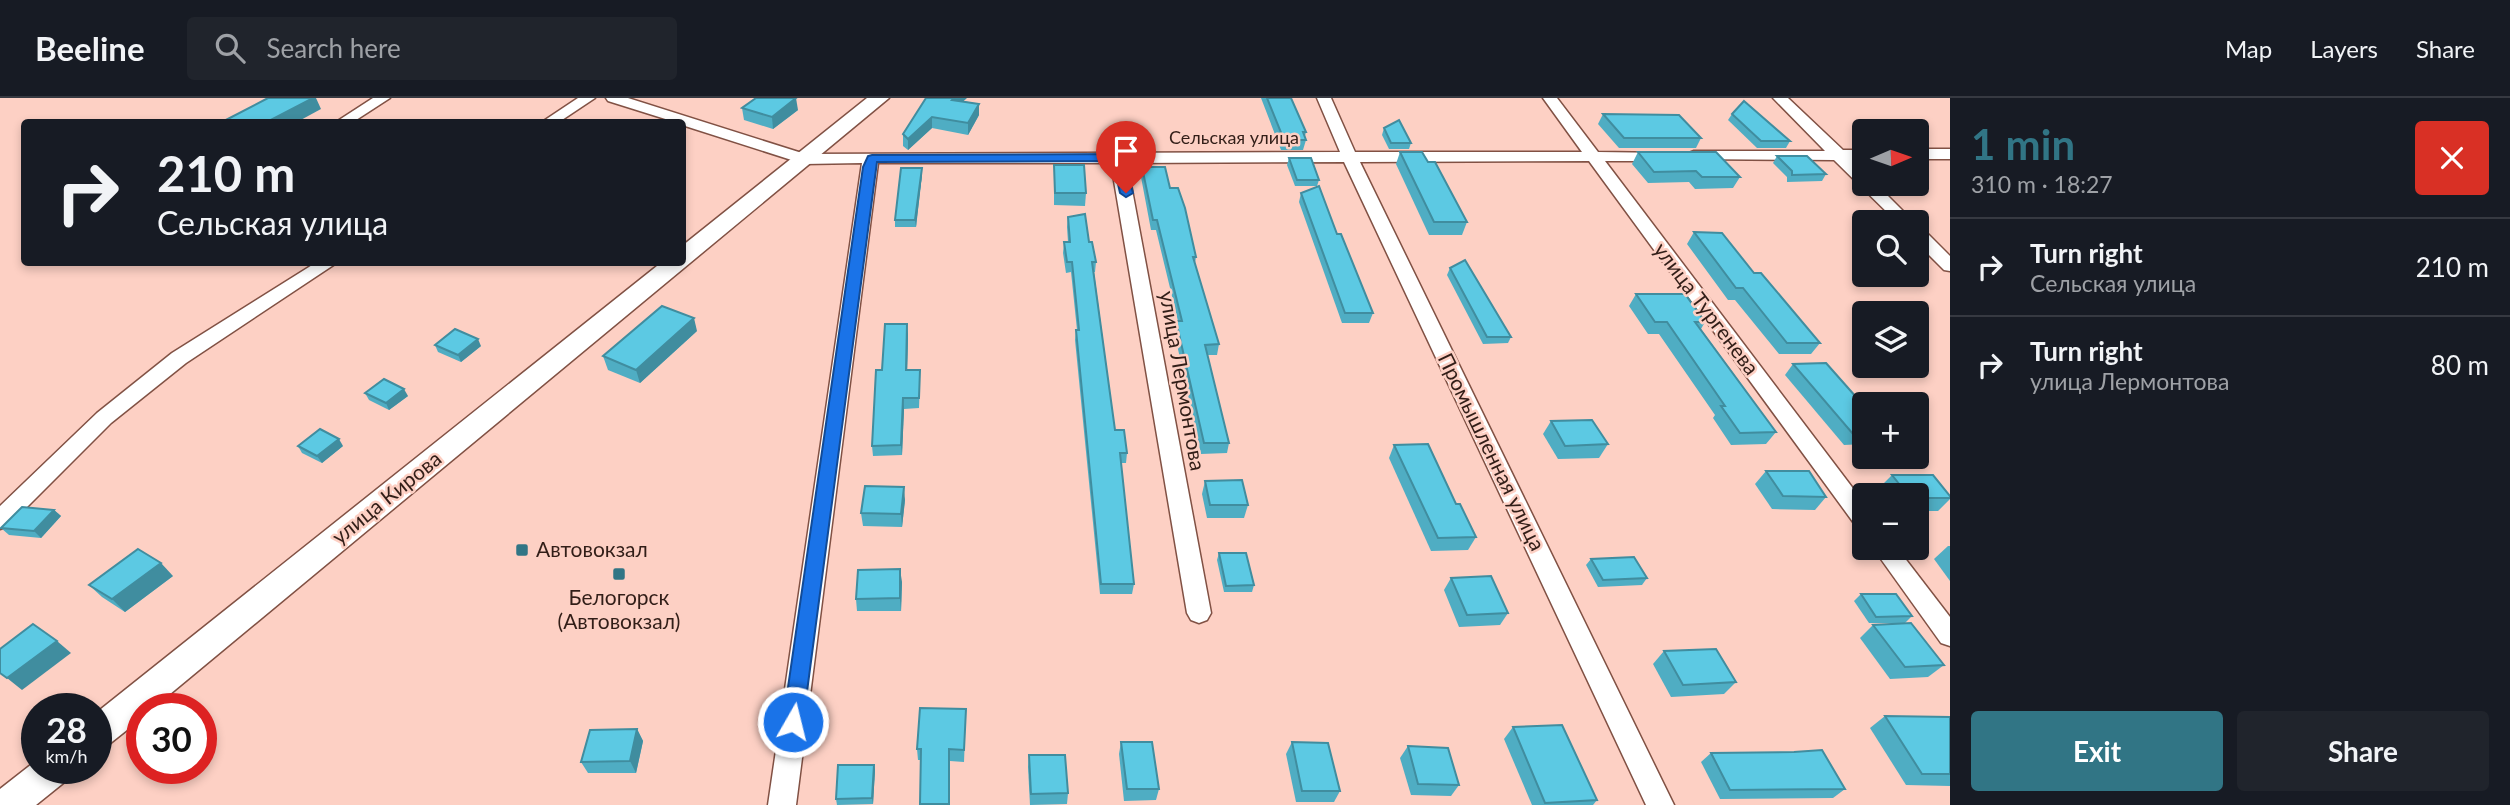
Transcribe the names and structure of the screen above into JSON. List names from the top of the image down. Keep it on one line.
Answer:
{"streets":{"main road":["улица Кирова"],"street":["Сельская улица","улица Тургенева","улица Лермонтова","Промышленная улица"]},"crossings":[["Сельская улица","улица Тургенева"],["Сельская улица","улица Лермонтова"],["Сельская улица","Промышленная улица"]],"places":{"transit":["Автовокзал","Белогорск (Автовокзал)"]},"north":"right","page":{"header":"Beeline","search":"Search here","nav":["Map","Layers","Share"],"heading":["1 min","310 m · 18:27"],"map_buttons":["+","−"],"turn":["210 m","Сельская улица"],"list":[{"name":"Turn right","note":"Сельская улица","value":"210 m"},{"name":"Turn right","note":"улица Лермонтова","value":"80 m"}],"speed":"28 km/h","limit":"30","buttons":["Exit","Share"]}}
